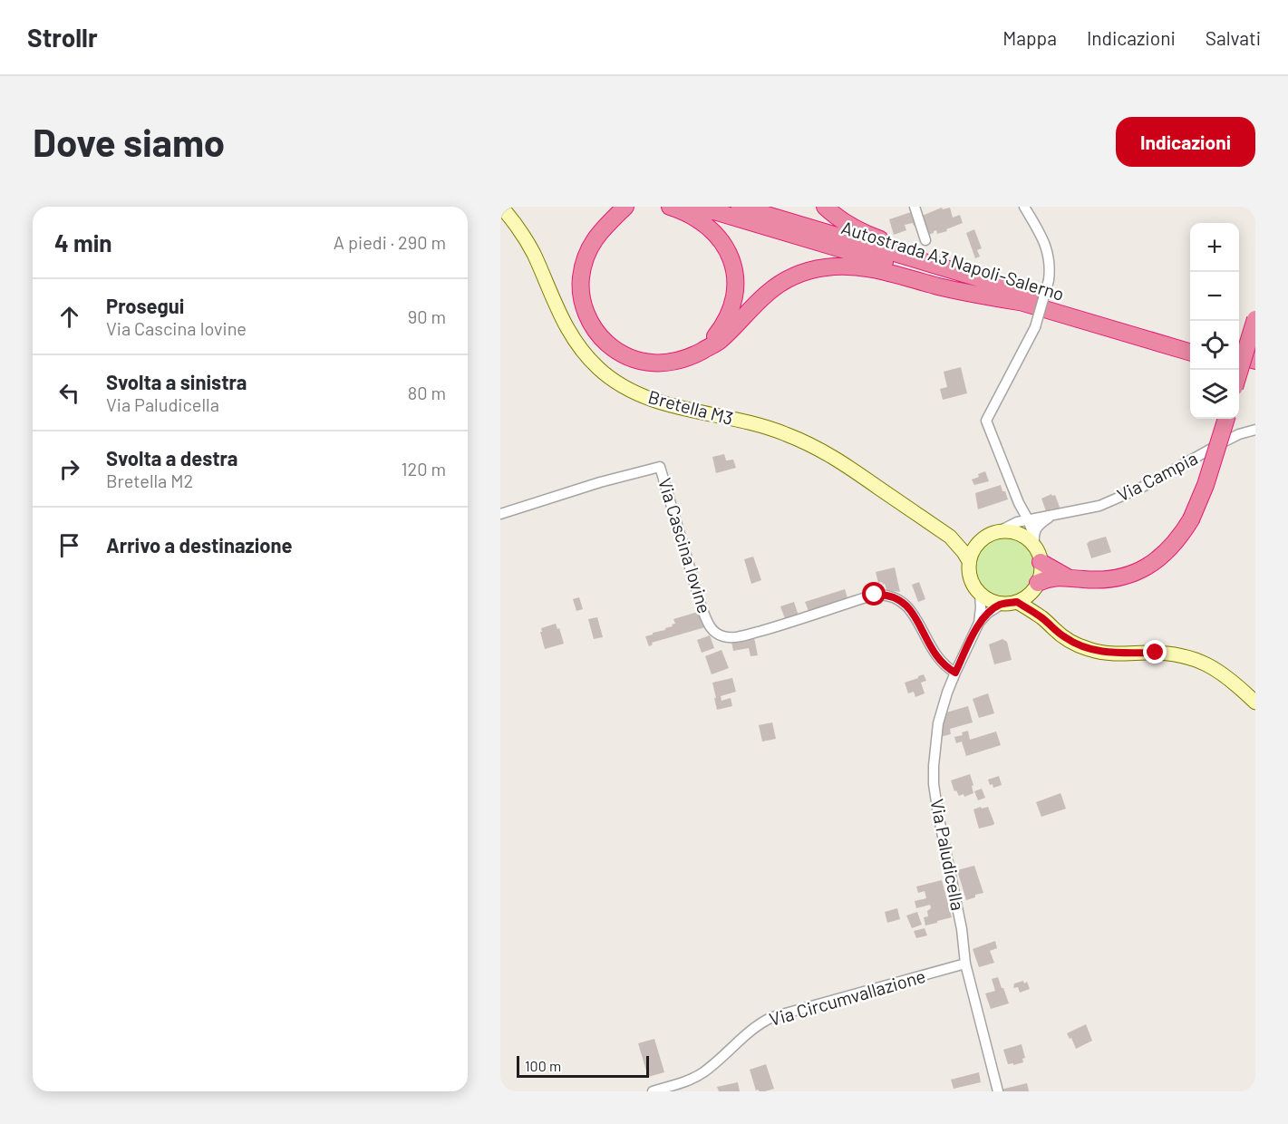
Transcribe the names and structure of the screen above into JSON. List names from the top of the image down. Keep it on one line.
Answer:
{"streets":{"highway":["Autostrada A3 Napoli-Salerno"],"street":["Bretella M3","Via Campia","Via Cascina Iovine","Via Paludicella","Via Circumvallazione"]},"crossings":[["Bretella M3","Via Campia"],["Bretella M3","Via Paludicella"],["Via Campia","Via Paludicella"],["Via Cascina Iovine","Via Paludicella"],["Via Paludicella","Via Circumvallazione"]],"scale_bar":"100 m","page":{"header":"Strollr","nav":["Mappa","Indicazioni","Salvati"],"buttons":"Indicazioni","title":"Dove siamo","heading":["4 min","A piedi · 290 m"],"map_buttons":["+","−"],"list":[["Prosegui","Via Cascina Iovine","90 m"],["Svolta a sinistra","Via Paludicella","80 m"],["Svolta a destra","Bretella M2","120 m"],"Arrivo a destinazione"],"scale":"100 m"}}
